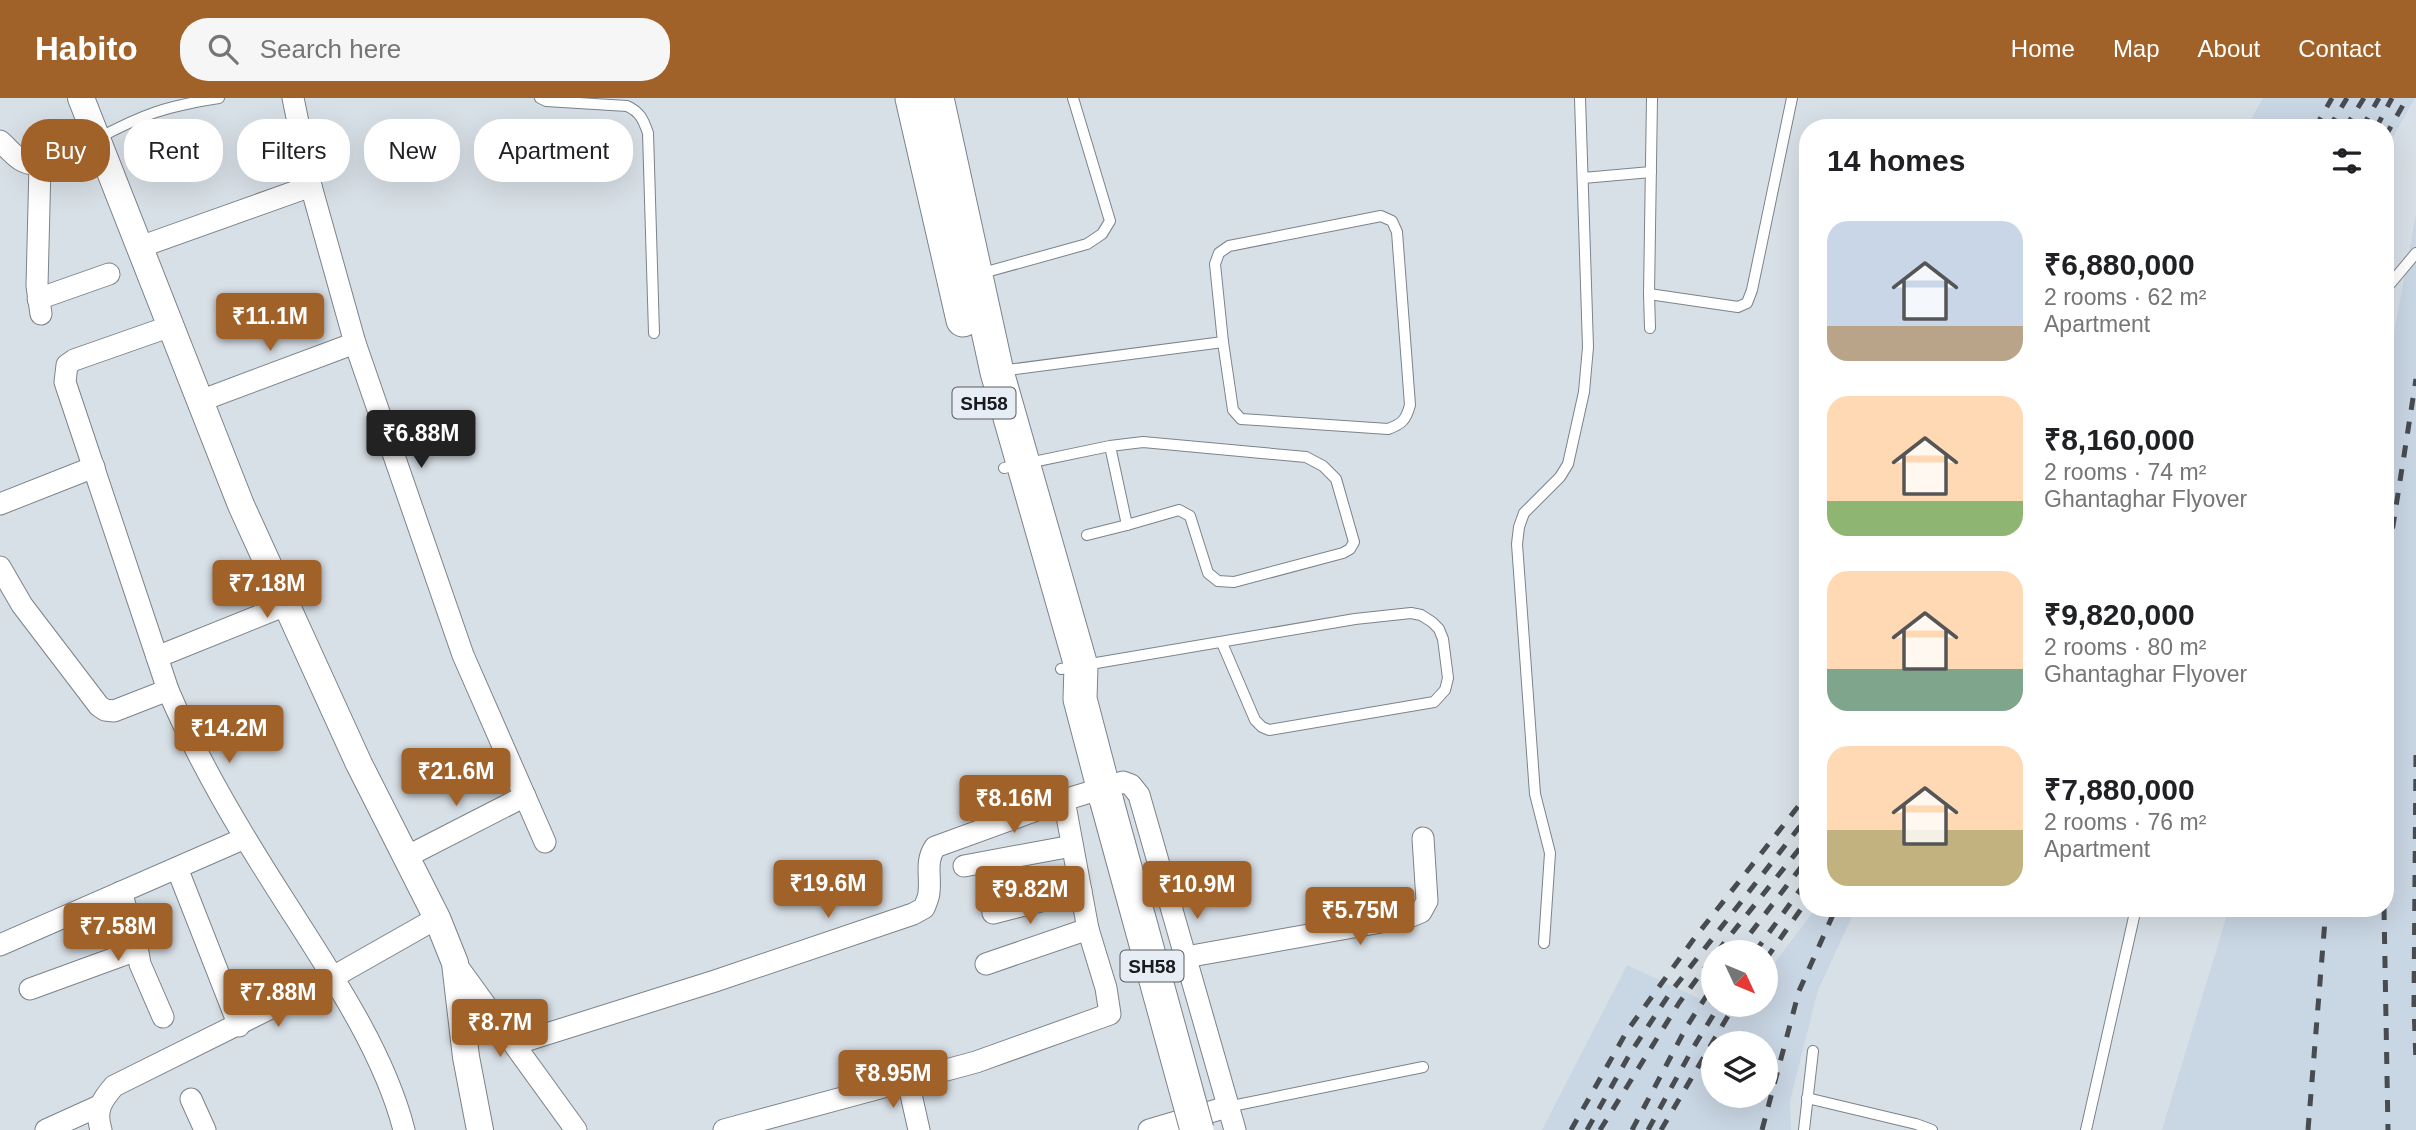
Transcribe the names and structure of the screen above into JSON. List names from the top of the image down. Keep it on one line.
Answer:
{"streets":{"main road":["SH58"]},"north":"bottom right","page":{"header":"Habito","search":"Search here","nav":["Home","Map","About","Contact"],"chip":["Buy","Rent","Filters","New","Apartment"],"heading":"14 homes","list":[{"name":"₹6,880,000","note":"2 rooms · 62 m² · Apartment"},{"name":"₹8,160,000","note":"2 rooms · 74 m² · Ghantaghar Flyover"},{"name":"₹9,820,000","note":"2 rooms · 80 m² · Ghantaghar Flyover"},{"name":"₹7,880,000","note":"2 rooms · 76 m² · Apartment"}],"price":["₹11.1M","₹6.88M","₹7.18M","₹14.2M","₹21.6M","₹8.16M","₹19.6M","₹10.9M","₹9.82M","₹5.75M","₹7.58M","₹7.88M","₹8.7M","₹8.95M"]}}
